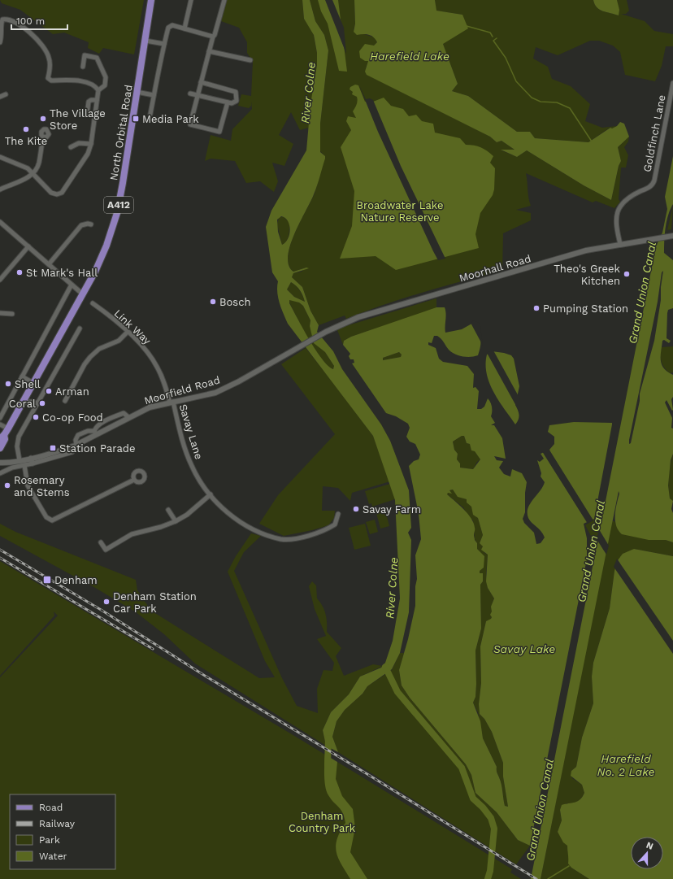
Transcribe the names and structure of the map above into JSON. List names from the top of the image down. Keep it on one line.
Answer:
{"streets":{"main road":["North Orbital Road","A412"],"street":["Goldfinch Lane","Moorhall Road","Link Way","Moorfield Road","Savay Lane"]},"crossings":[["Goldfinch Lane","Moorhall Road"],["Moorhall Road","Moorfield Road"],["Link Way","Moorfield Road"],["Link Way","Savay Lane"],["Moorfield Road","Savay Lane"]],"water":["Harefield Lake","River Colne","Grand Union Canal","Savay Lake","Harefield No. 2 Lake"],"parks":["Broadwater Lake Nature Reserve","Denham Country Park"],"places":{"other":["The Village Store","The Kite","St Mark's Hall","Theo's Greek Kitchen","Bosch","Pumping Station","Shell","Arman","Coral","Co-op Food","Rosemary and Stems","Savay Farm","Denham Station Car Park"],"transit":["Media Park","Station Parade","Denham"]},"legend":["Road","Railway","Park","Water"],"scale_bar":"100 m","north":"top"}
